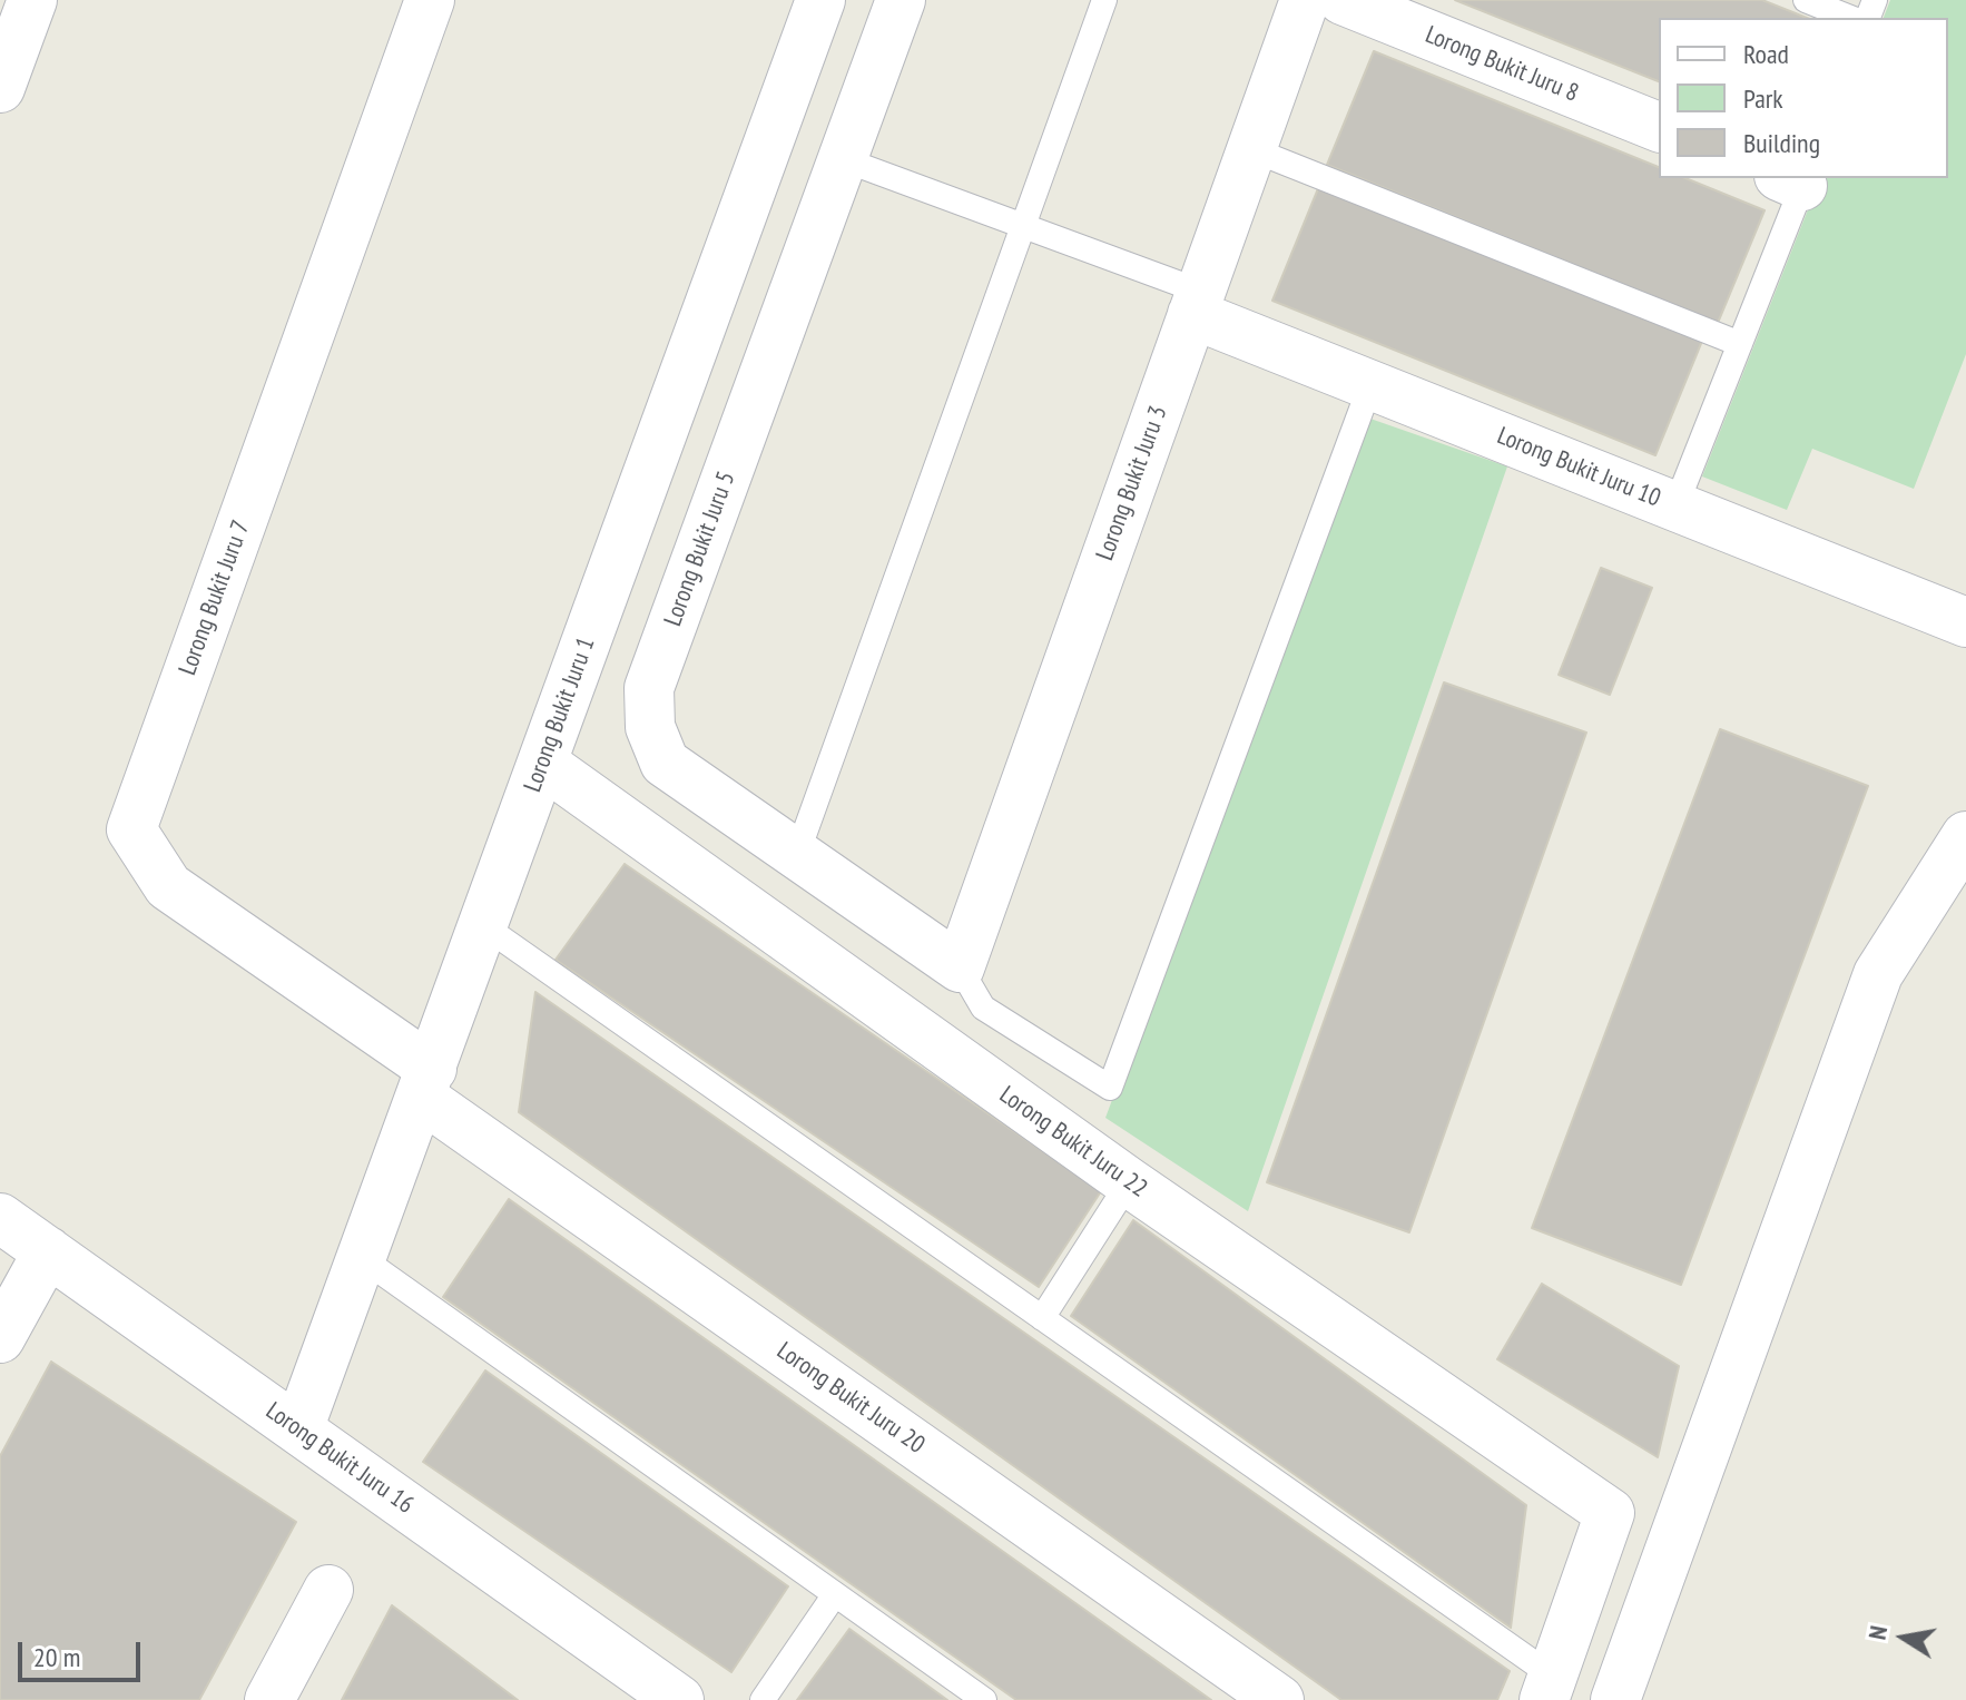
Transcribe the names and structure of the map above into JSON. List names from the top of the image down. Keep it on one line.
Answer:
{"streets":{"street":["Lorong Bukit Juru 8","Lorong Bukit Juru 10","Lorong Bukit Juru 3","Lorong Bukit Juru 5","Lorong Bukit Juru 7","Lorong Bukit Juru 1","Lorong Bukit Juru 22","Lorong Bukit Juru 20","Lorong Bukit Juru 16"]},"crossings":[["Lorong Bukit Juru 10","Lorong Bukit Juru 3"],["Lorong Bukit Juru 3","Lorong Bukit Juru 5"],["Lorong Bukit Juru 7","Lorong Bukit Juru 1"],["Lorong Bukit Juru 7","Lorong Bukit Juru 20"],["Lorong Bukit Juru 1","Lorong Bukit Juru 22"],["Lorong Bukit Juru 1","Lorong Bukit Juru 20"],["Lorong Bukit Juru 1","Lorong Bukit Juru 16"]],"legend":["Road","Park","Building"],"scale_bar":"20 m","north":"left"}
